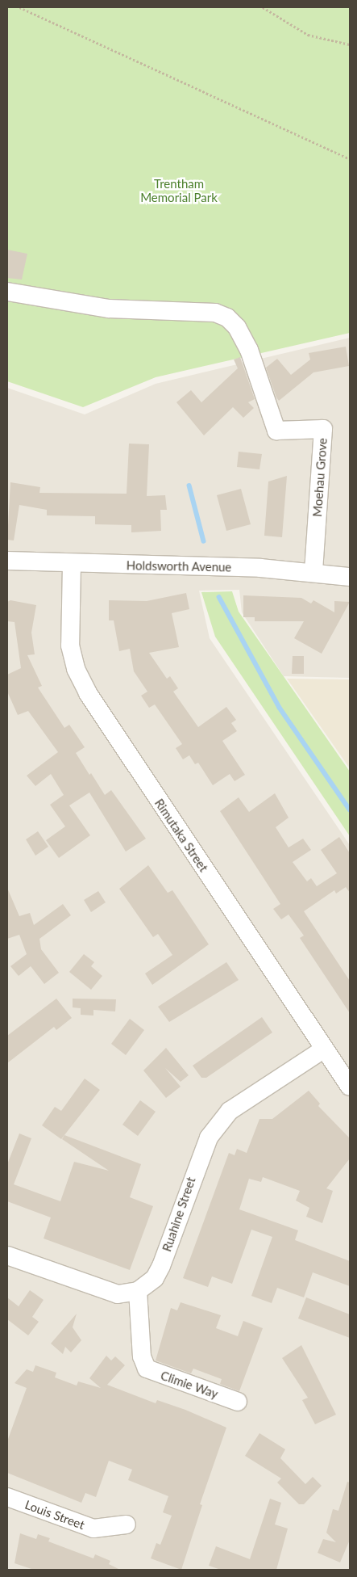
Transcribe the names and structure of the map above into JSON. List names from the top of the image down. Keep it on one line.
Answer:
{"streets":{"street":["Moehau Grove","Holdsworth Avenue","Rimutaka Street","Ruahine Street","Climie Way","Louis Street"]},"crossings":[["Moehau Grove","Holdsworth Avenue"],["Holdsworth Avenue","Rimutaka Street"],["Rimutaka Street","Ruahine Street"],["Ruahine Street","Climie Way"]],"parks":["Trentham Memorial Park"]}
